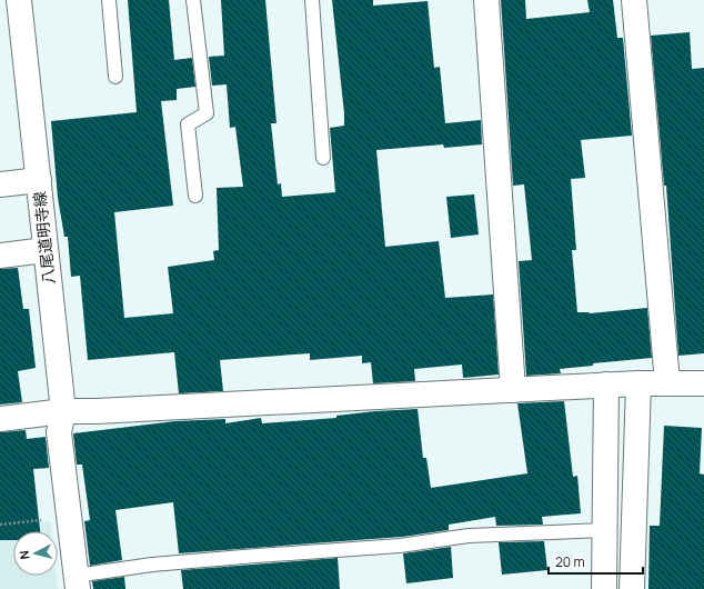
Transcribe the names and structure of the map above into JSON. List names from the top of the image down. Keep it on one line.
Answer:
{"streets":{"street":["八尾道明寺線"]},"scale_bar":"20 m","north":"left"}
